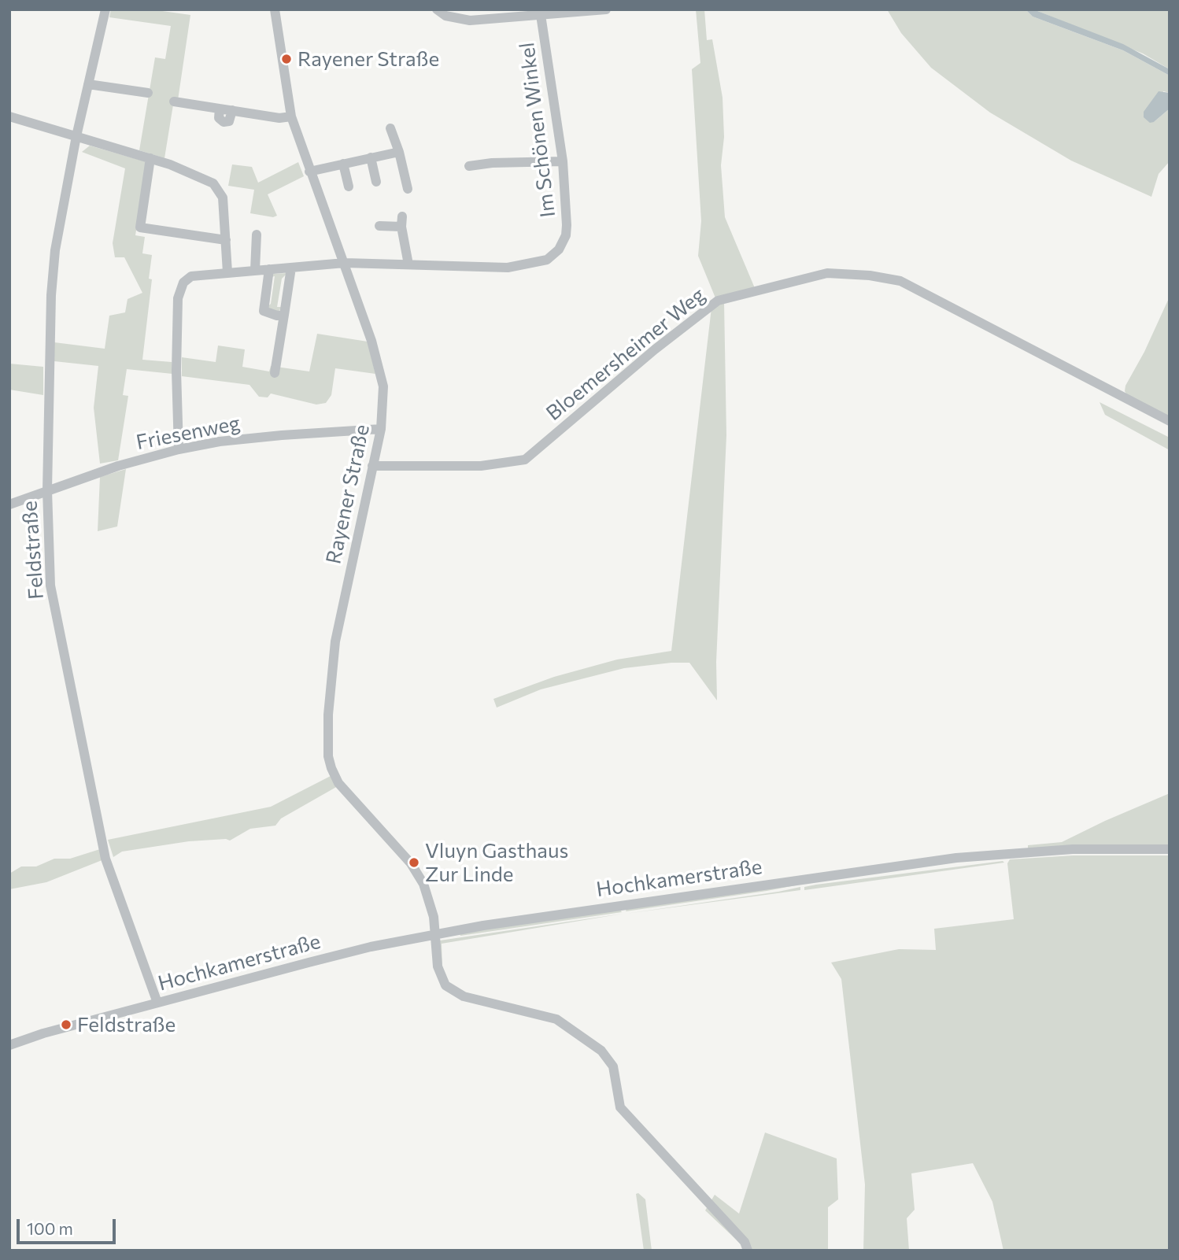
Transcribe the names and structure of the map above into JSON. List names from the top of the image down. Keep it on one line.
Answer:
{"streets":{"street":["Im Schönen Winkel","Bloemersheimer Weg","Friesenweg","Rayener Straße","Feldstraße","Hochkamerstraße"]},"crossings":[["Im Schönen Winkel","Friesenweg"],["Im Schönen Winkel","Rayener Straße"],["Bloemersheimer Weg","Rayener Straße"],["Friesenweg","Rayener Straße"],["Friesenweg","Feldstraße"],["Rayener Straße","Hochkamerstraße"],["Feldstraße","Hochkamerstraße"]],"places":["Rayener Straße","Vluyn Gasthaus Zur Linde","Feldstraße"],"scale_bar":"100 m"}
